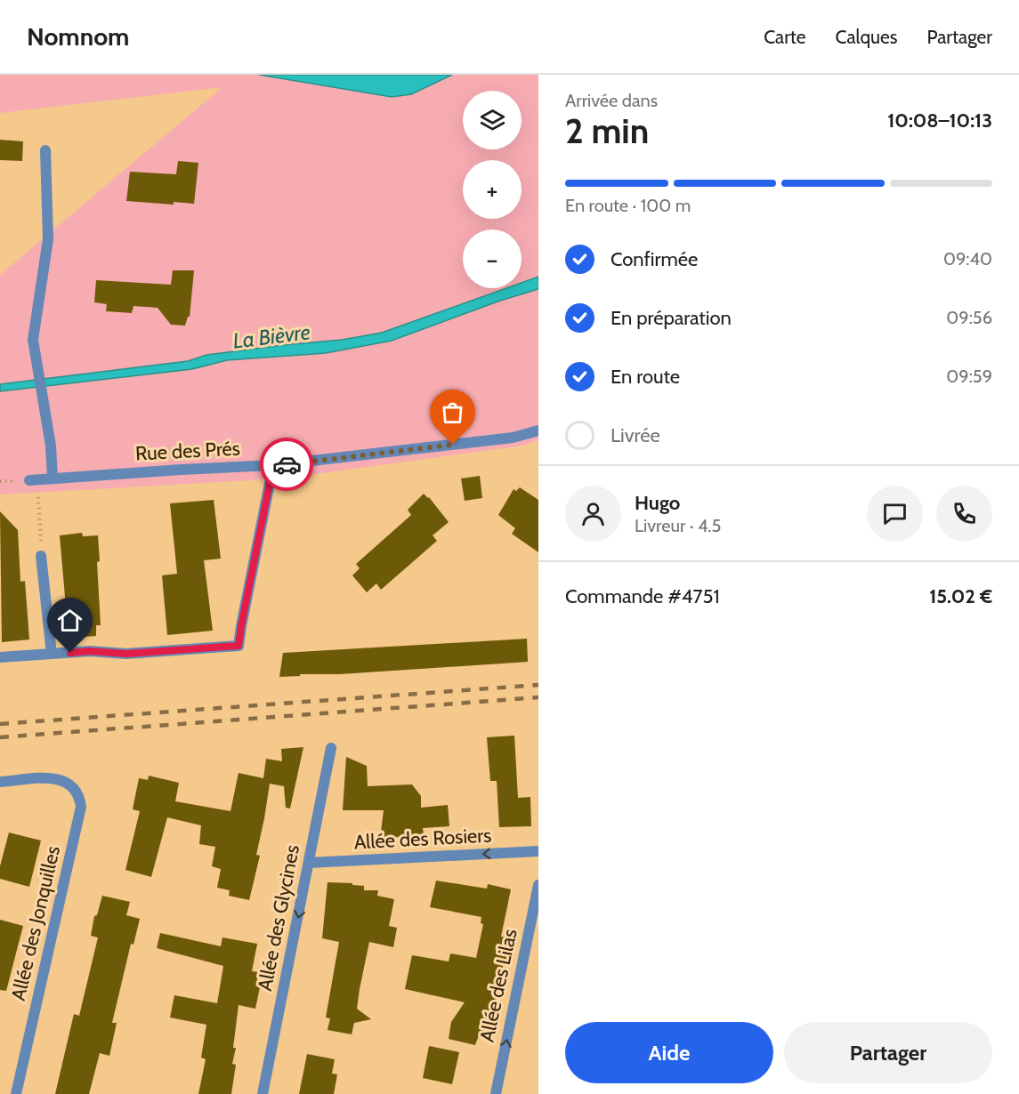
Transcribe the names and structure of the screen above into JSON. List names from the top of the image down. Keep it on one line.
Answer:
{"streets":{"street":["Rue des Prés","Allée des Rosiers","Allée des Glycines","Allée des Jonquilles","Allée des Lilas"]},"crossings":[["Allée des Rosiers","Allée des Glycines"]],"one_way":["Allée des Rosiers","Allée des Glycines","Allée des Lilas"],"water":["La Bièvre"],"page":{"header":"Nomnom","nav":["Carte","Calques","Partager"],"heading":["2 min","Arrivée dans","10:08–10:13"],"panel":["Hugo","Livreur · 4.5","Commande #4751","15.02 €"],"map_buttons":["+","−"],"bar":"En route · 100 m","list":[["Confirmée","09:40"],["En préparation","09:56"],["En route","09:59"],"Livrée"],"buttons":["Aide","Partager"]}}
